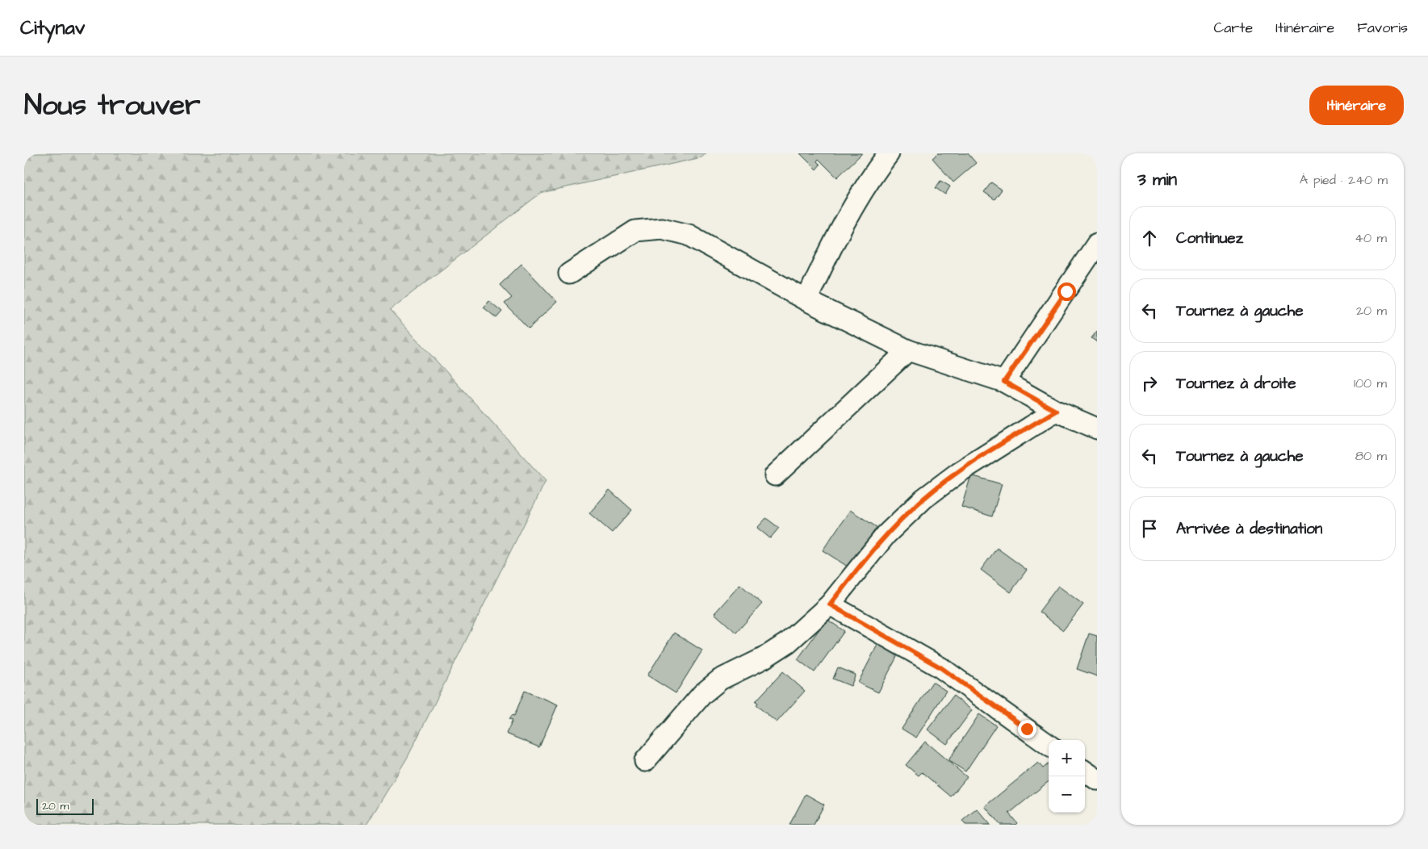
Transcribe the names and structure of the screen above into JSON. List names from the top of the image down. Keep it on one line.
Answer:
{"scale_bar":"20 m","page":{"header":"Citynav","nav":["Carte","Itinéraire","Favoris"],"title":"Nous trouver","buttons":"Itinéraire","heading":["3 min","À pied · 240 m"],"list":[["Continuez","40 m"],["Tournez à gauche","20 m"],["Tournez à droite","100 m"],["Tournez à gauche","80 m"],"Arrivée à destination"],"map_buttons":["+","−"],"scale":"20 m"}}
